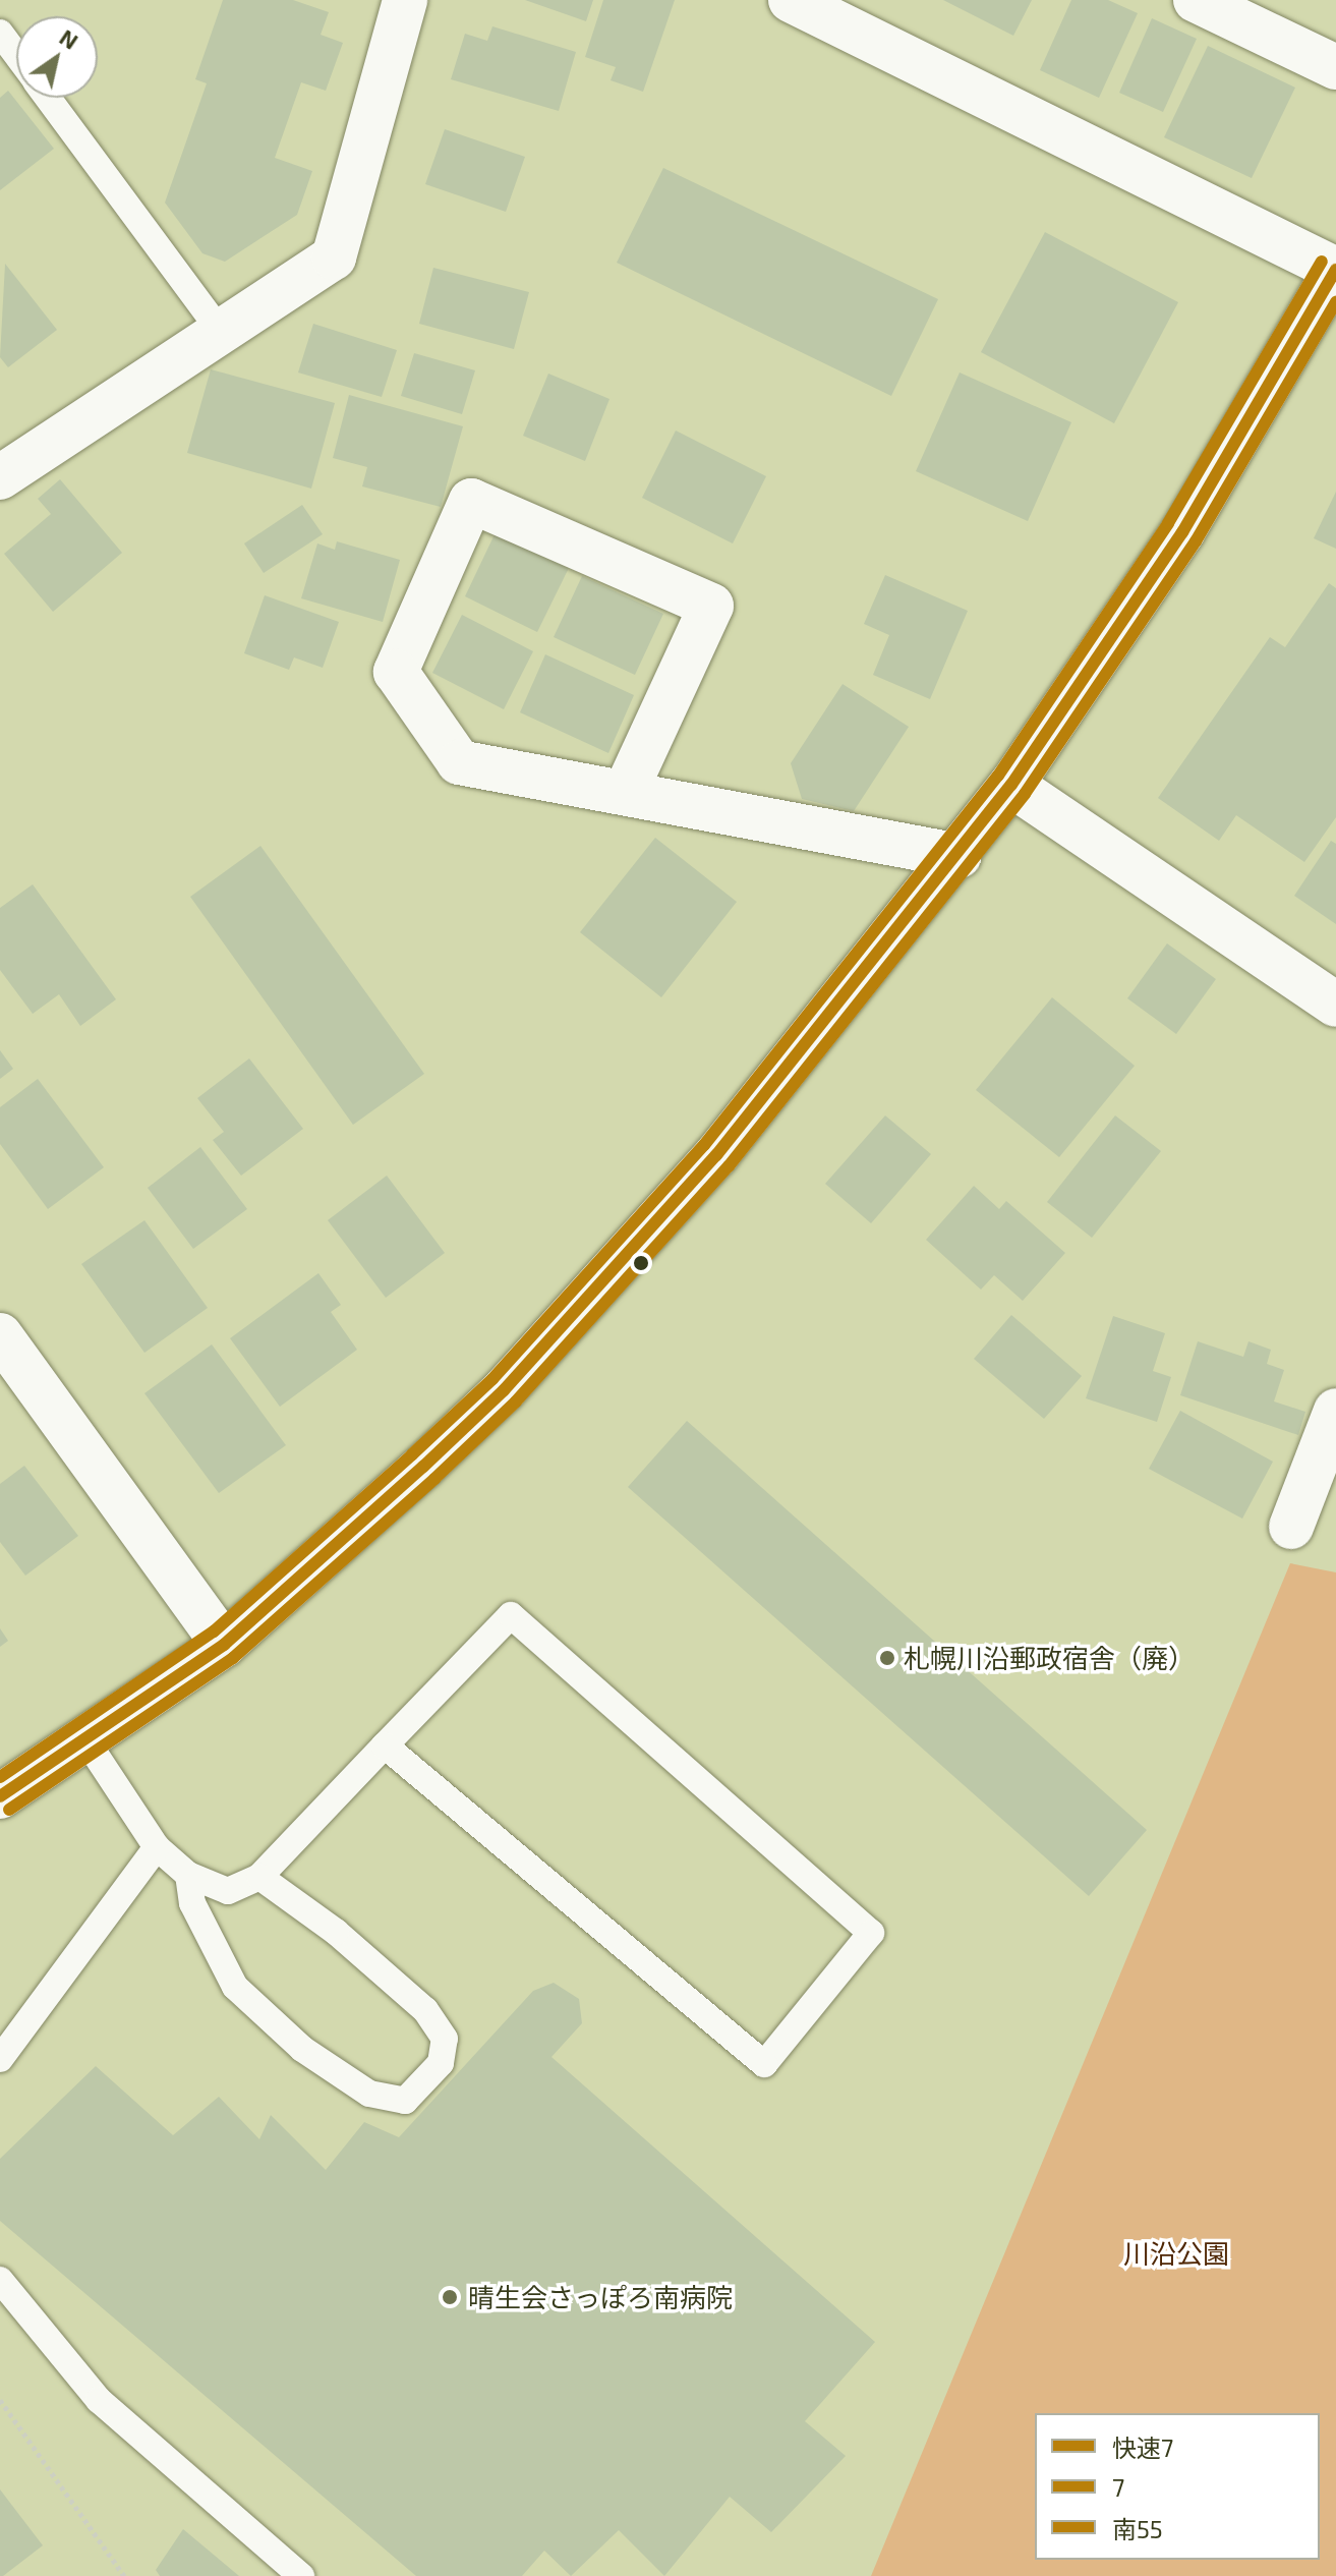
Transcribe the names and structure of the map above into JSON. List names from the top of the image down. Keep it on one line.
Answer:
{"parks":["川沿公園"],"places":["札幌川沿郵政宿舎（廃）","晴生会さっぽろ南病院"],"lines":["transit line 南55","transit line 快速7","transit line 7"],"legend":["快速7","7","南55"],"north":"top right"}
